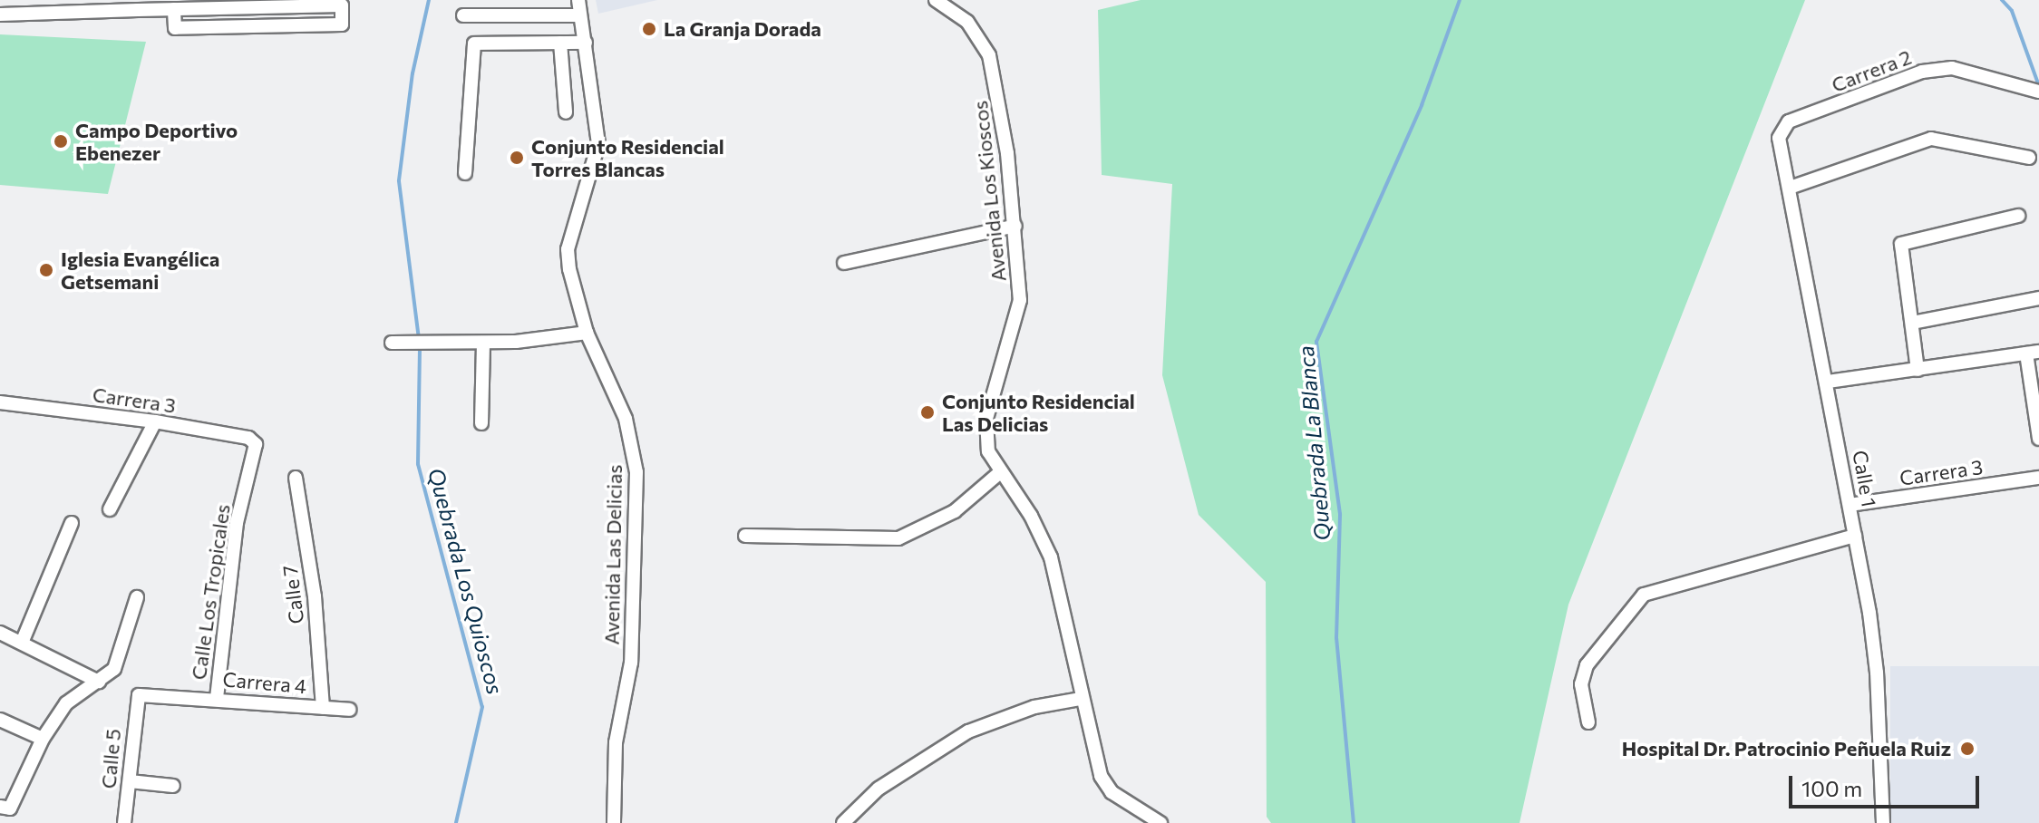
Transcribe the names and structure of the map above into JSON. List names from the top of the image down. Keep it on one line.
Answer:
{"streets":{"street":["Carrera 2","Avenida Los Kioscos","Carrera 3","Calle 1","Avenida Las Delicias","Calle Los Tropicales","Calle 7","Carrera 4","Calle 5"]},"crossings":[["Carrera 2","Calle 1"],["Carrera 3","Calle 1"],["Carrera 3","Calle Los Tropicales"],["Calle Los Tropicales","Carrera 4"],["Calle 7","Carrera 4"],["Carrera 4","Calle 5"]],"water":["Quebrada La Blanca","Quebrada Los Quioscos"],"places":["La Granja Dorada","Campo Deportivo Ebenezer","Conjunto Residencial Torres Blancas","Iglesia Evangélica Getsemani","Conjunto Residencial Las Delicias","Hospital Dr. Patrocinio Peñuela Ruiz"],"scale_bar":"100 m"}
